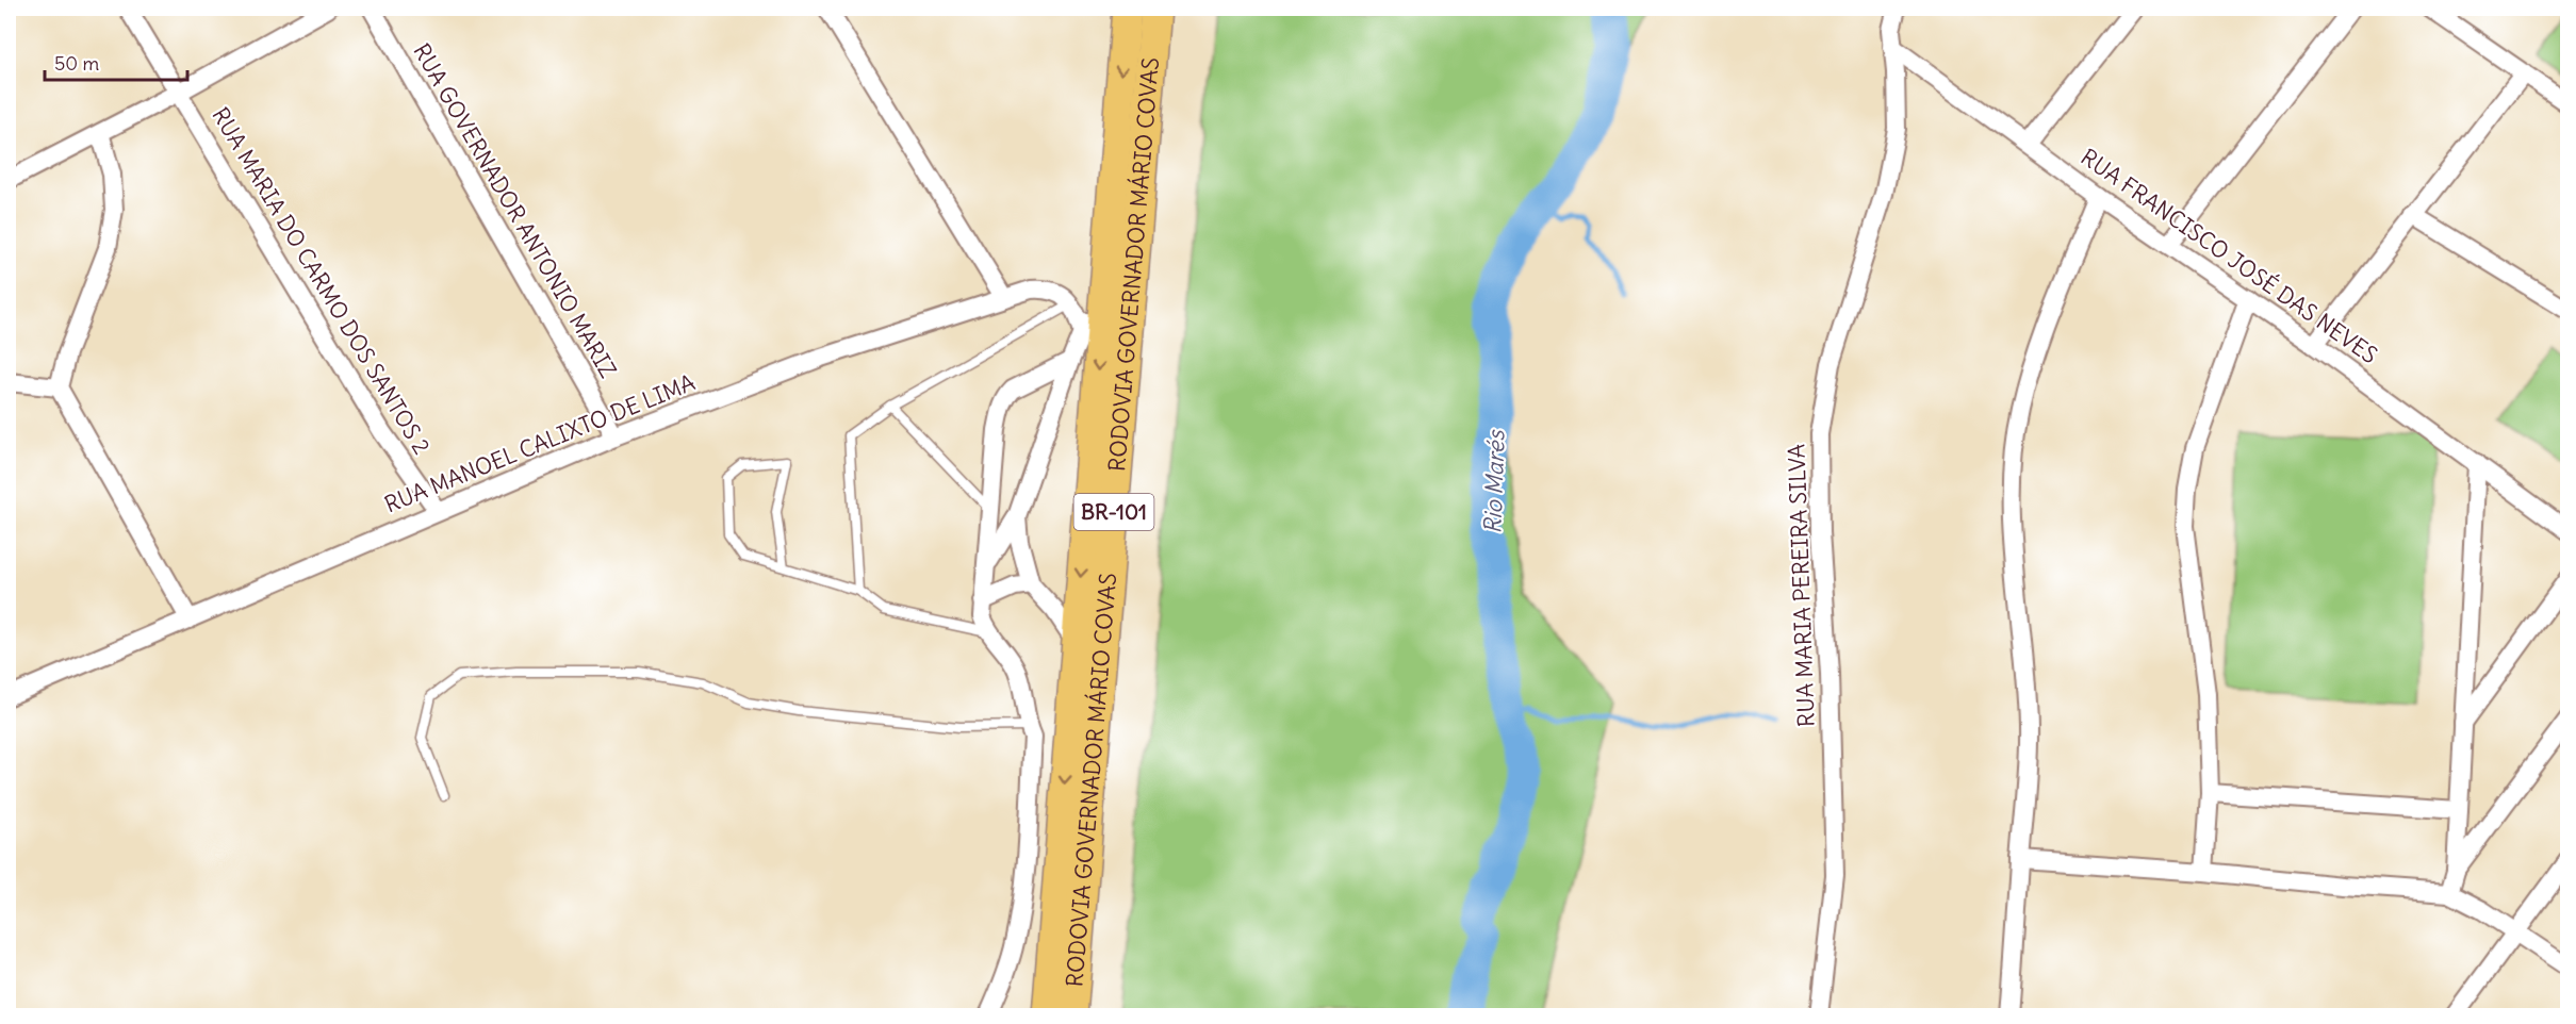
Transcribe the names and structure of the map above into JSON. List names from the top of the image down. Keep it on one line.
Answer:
{"streets":{"highway":["RODOVIA GOVERNADOR MÁRIO COVAS","BR-101"],"street":["RUA GOVERNADOR ANTONIO MARIZ","RUA FRANCISCO JOSÉ DAS NEVES","RUA MARIA DO CARMO DOS SANTOS 2","RUA MANOEL CALIXTO DE LIMA","RUA MARIA PEREIRA SILVA"]},"crossings":[["RUA GOVERNADOR ANTONIO MARIZ","RUA MANOEL CALIXTO DE LIMA"],["RUA FRANCISCO JOSÉ DAS NEVES","RUA MARIA PEREIRA SILVA"],["RUA MARIA DO CARMO DOS SANTOS 2","RUA MANOEL CALIXTO DE LIMA"]],"water":["Rio Marés"],"scale_bar":"50 m"}
